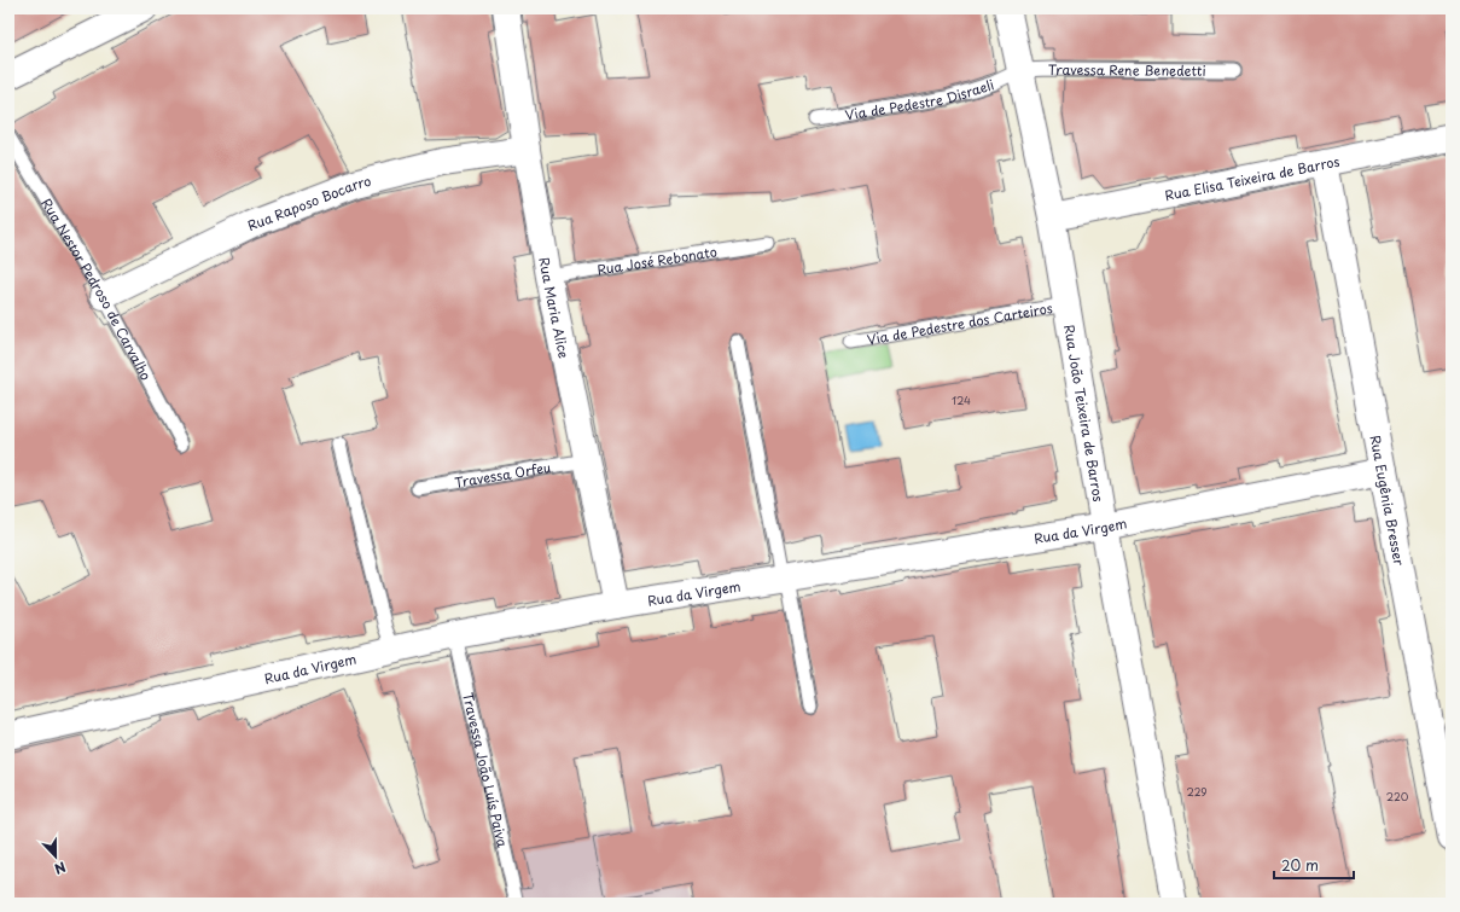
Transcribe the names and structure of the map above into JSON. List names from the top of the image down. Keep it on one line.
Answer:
{"streets":{"street":["Rua Elisa Teixeira de Barros","Rua Raposo Bocarro","Rua Maria Alice","Rua João Teixeira de Barros","Rua Eugênia Bresser","Rua da Virgem"],"lane":["Travessa Rene Benedetti","Via de Pedestre Disraeli","Rua José Rebonato","Rua Nestor Pedroso de Carvalho","Via de Pedestre dos Carteiros","Travessa Orfeu","Travessa João Luís Paiva"]},"crossings":[["Travessa Rene Benedetti","Via de Pedestre Disraeli"],["Travessa Rene Benedetti","Rua João Teixeira de Barros"],["Via de Pedestre Disraeli","Rua João Teixeira de Barros"],["Rua Elisa Teixeira de Barros","Rua João Teixeira de Barros"],["Rua Elisa Teixeira de Barros","Rua Eugênia Bresser"],["Rua Raposo Bocarro","Rua Nestor Pedroso de Carvalho"],["Rua Raposo Bocarro","Rua Maria Alice"],["Rua José Rebonato","Rua Maria Alice"],["Rua Maria Alice","Travessa Orfeu"],["Rua Maria Alice","Rua da Virgem"],["Via de Pedestre dos Carteiros","Rua João Teixeira de Barros"],["Rua João Teixeira de Barros","Rua da Virgem"],["Rua Eugênia Bresser","Rua da Virgem"],["Rua da Virgem","Travessa João Luís Paiva"]],"house_numbers":["124","229","220"],"scale_bar":"20 m","north":"bottom"}
